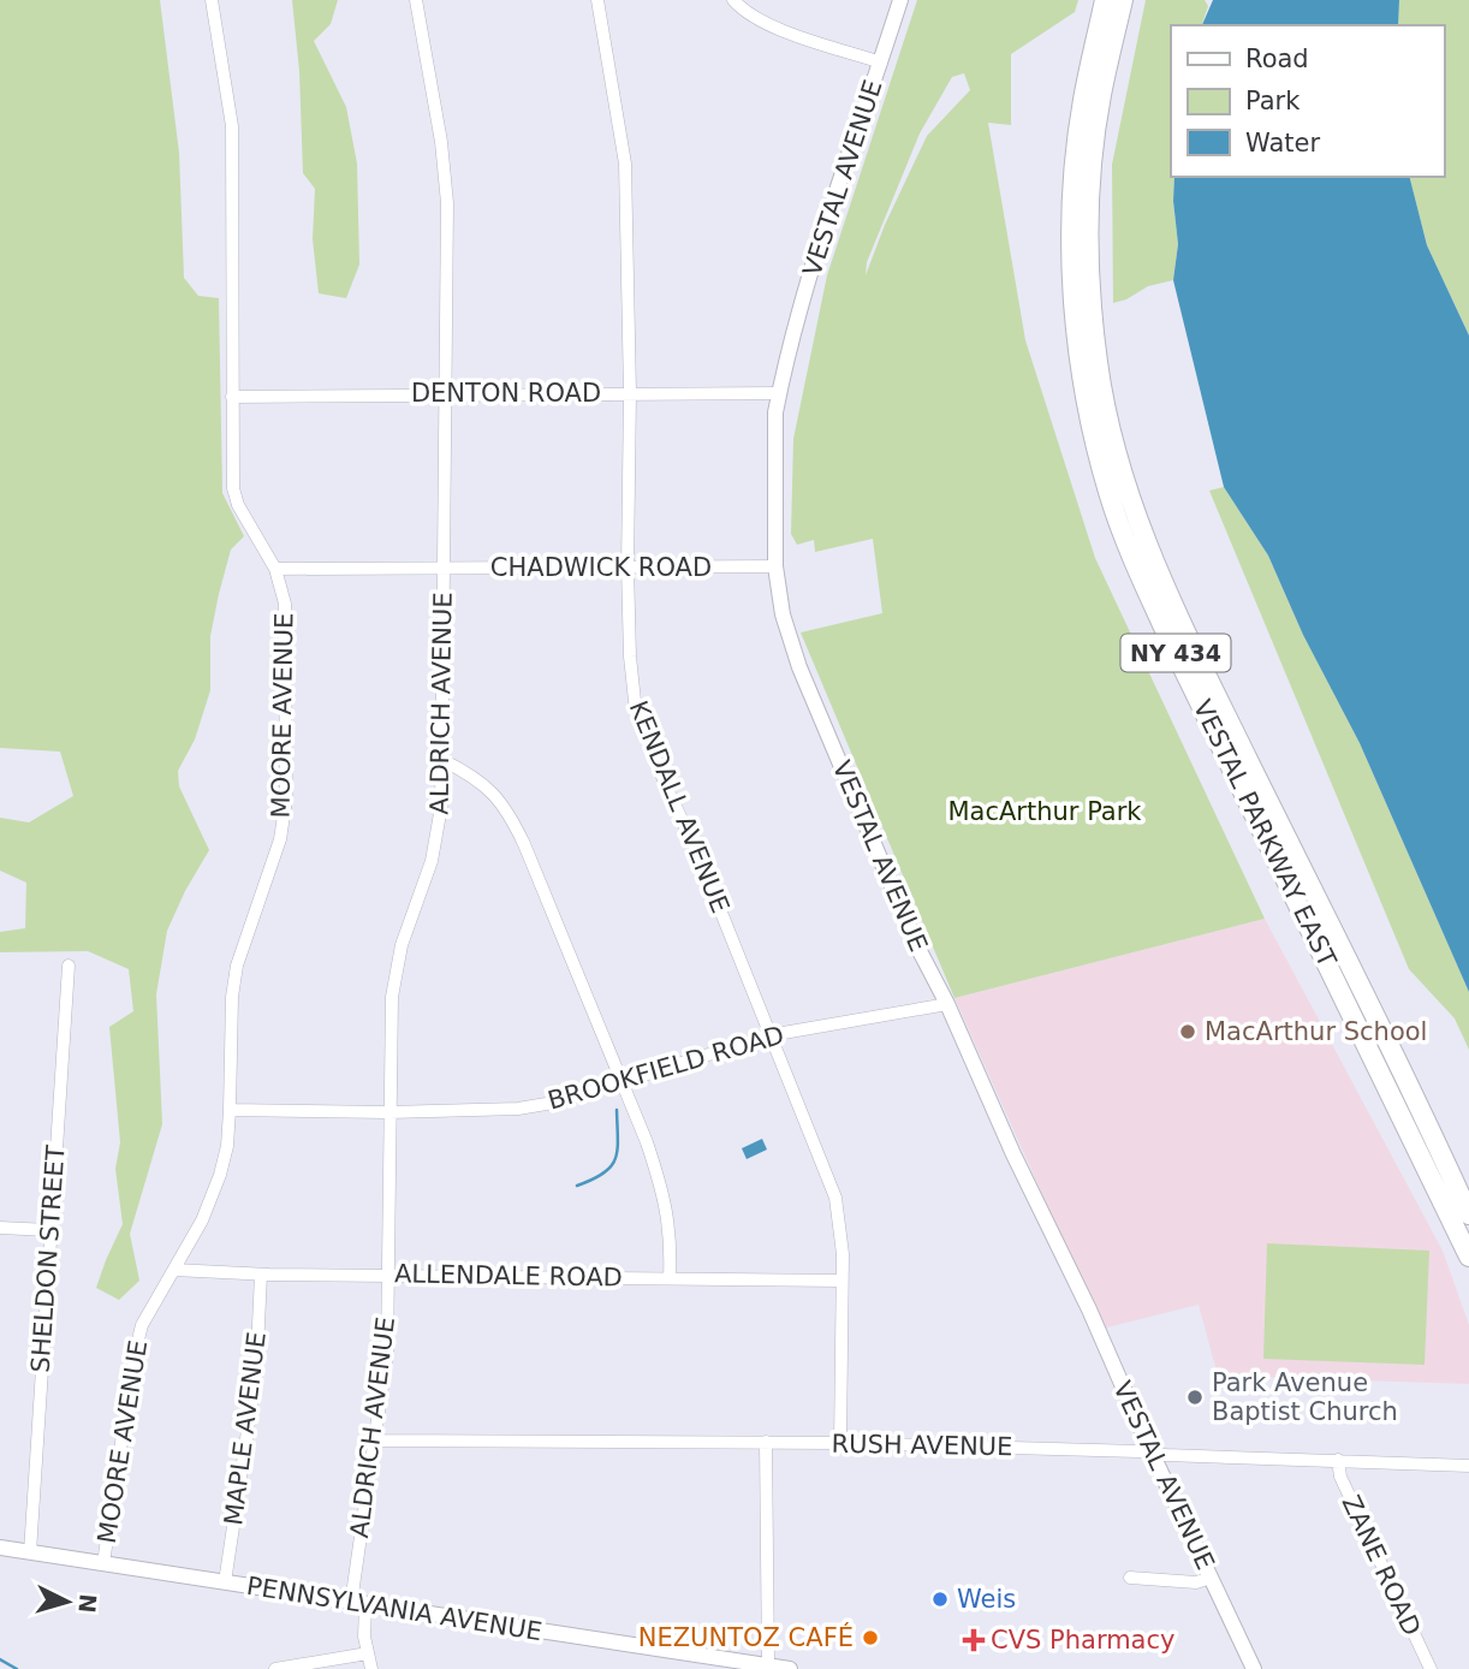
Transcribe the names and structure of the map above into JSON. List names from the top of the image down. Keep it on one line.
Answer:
{"streets":{"main road":["NY 434","VESTAL PARKWAY EAST"],"street":["VESTAL AVENUE","DENTON ROAD","CHADWICK ROAD","ALDRICH AVENUE","MOORE AVENUE","KENDALL AVENUE","BROOKFIELD ROAD","SHELDON STREET","ALLENDALE ROAD","MAPLE AVENUE","RUSH AVENUE","ZANE ROAD","PENNSYLVANIA AVENUE"]},"crossings":[["VESTAL AVENUE","DENTON ROAD"],["VESTAL AVENUE","CHADWICK ROAD"],["VESTAL AVENUE","BROOKFIELD ROAD"],["VESTAL AVENUE","RUSH AVENUE"],["DENTON ROAD","ALDRICH AVENUE"],["DENTON ROAD","MOORE AVENUE"],["DENTON ROAD","KENDALL AVENUE"],["CHADWICK ROAD","ALDRICH AVENUE"],["CHADWICK ROAD","MOORE AVENUE"],["CHADWICK ROAD","KENDALL AVENUE"],["ALDRICH AVENUE","BROOKFIELD ROAD"],["ALDRICH AVENUE","ALLENDALE ROAD"],["ALDRICH AVENUE","RUSH AVENUE"],["ALDRICH AVENUE","PENNSYLVANIA AVENUE"],["MOORE AVENUE","BROOKFIELD ROAD"],["MOORE AVENUE","ALLENDALE ROAD"],["MOORE AVENUE","PENNSYLVANIA AVENUE"],["KENDALL AVENUE","BROOKFIELD ROAD"],["KENDALL AVENUE","ALLENDALE ROAD"],["KENDALL AVENUE","RUSH AVENUE"],["SHELDON STREET","PENNSYLVANIA AVENUE"],["ALLENDALE ROAD","MAPLE AVENUE"],["MAPLE AVENUE","PENNSYLVANIA AVENUE"],["RUSH AVENUE","ZANE ROAD"]],"parks":["MacArthur Park"],"places":{"other":["MacArthur School","Park Avenue Baptist Church","Weis","NEZUNTOZ CAFÉ"],"health":["CVS Pharmacy"]},"legend":["Road","Park","Water"],"north":"right"}
